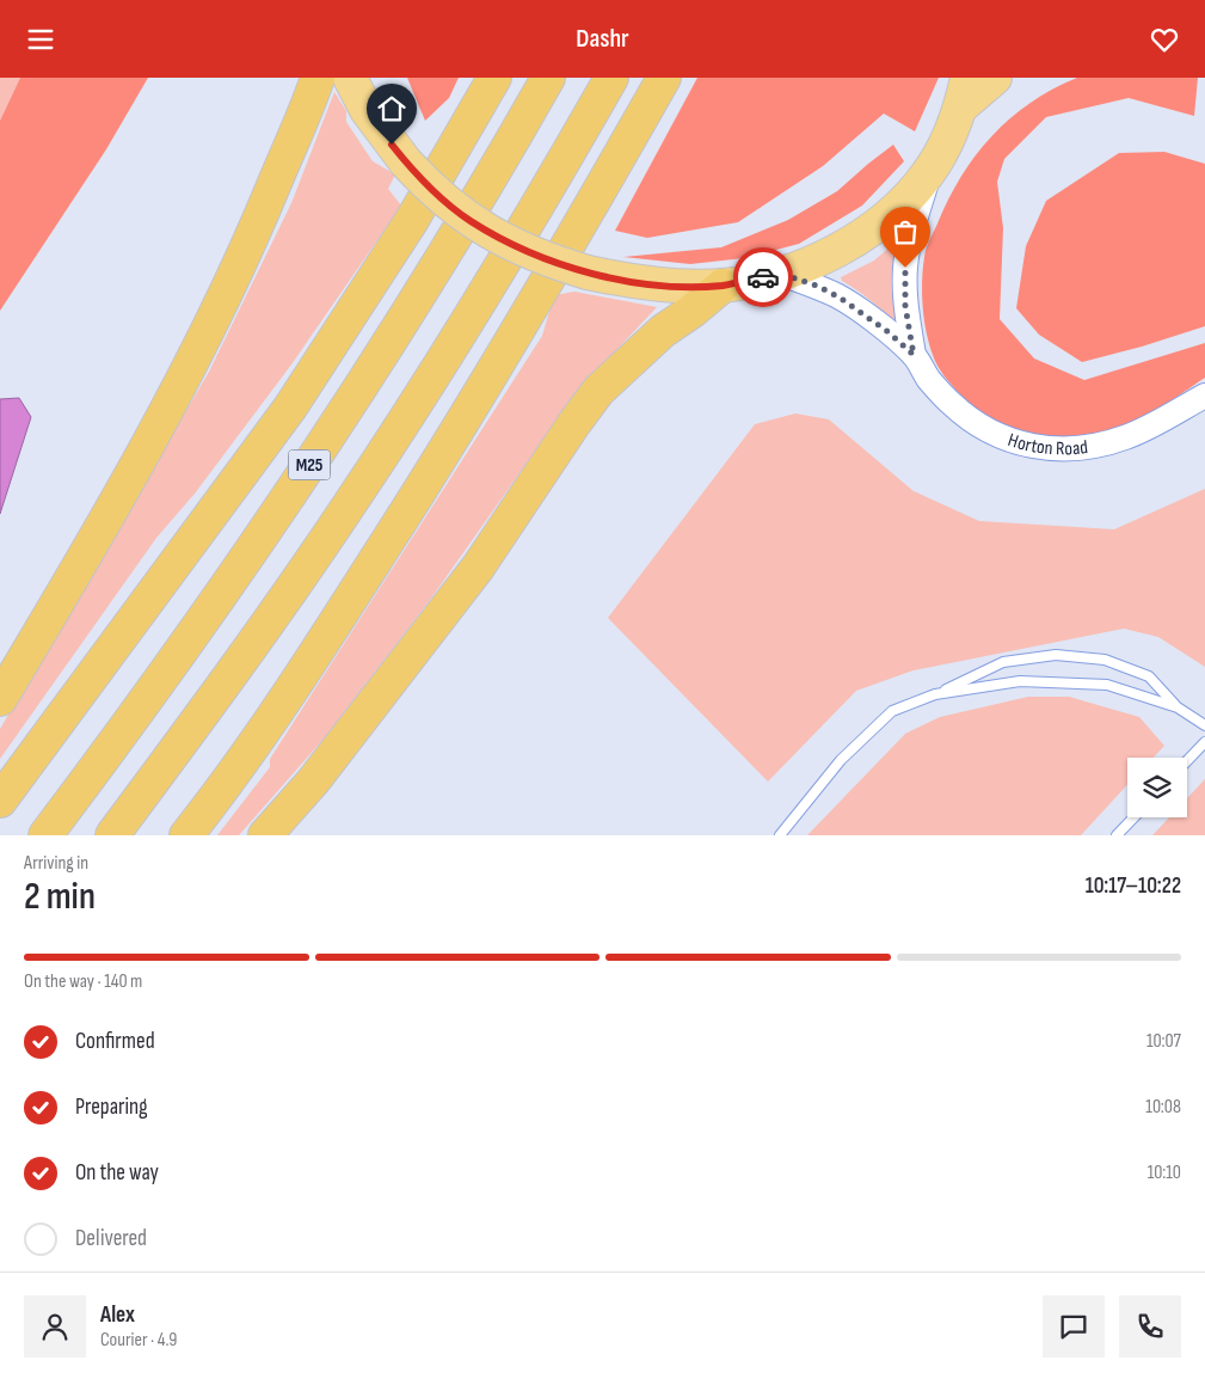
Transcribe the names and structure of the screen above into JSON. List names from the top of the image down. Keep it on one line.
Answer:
{"streets":{"highway":["M25"],"street":["Horton Road"]},"page":{"header":"Dashr","heading":["2 min","Arriving in","10:17–10:22"],"panel":["Alex","Courier · 4.9"],"bar":"On the way · 140 m","list":[["Confirmed","10:07"],["Preparing","10:08"],["On the way","10:10"],"Delivered"]}}
